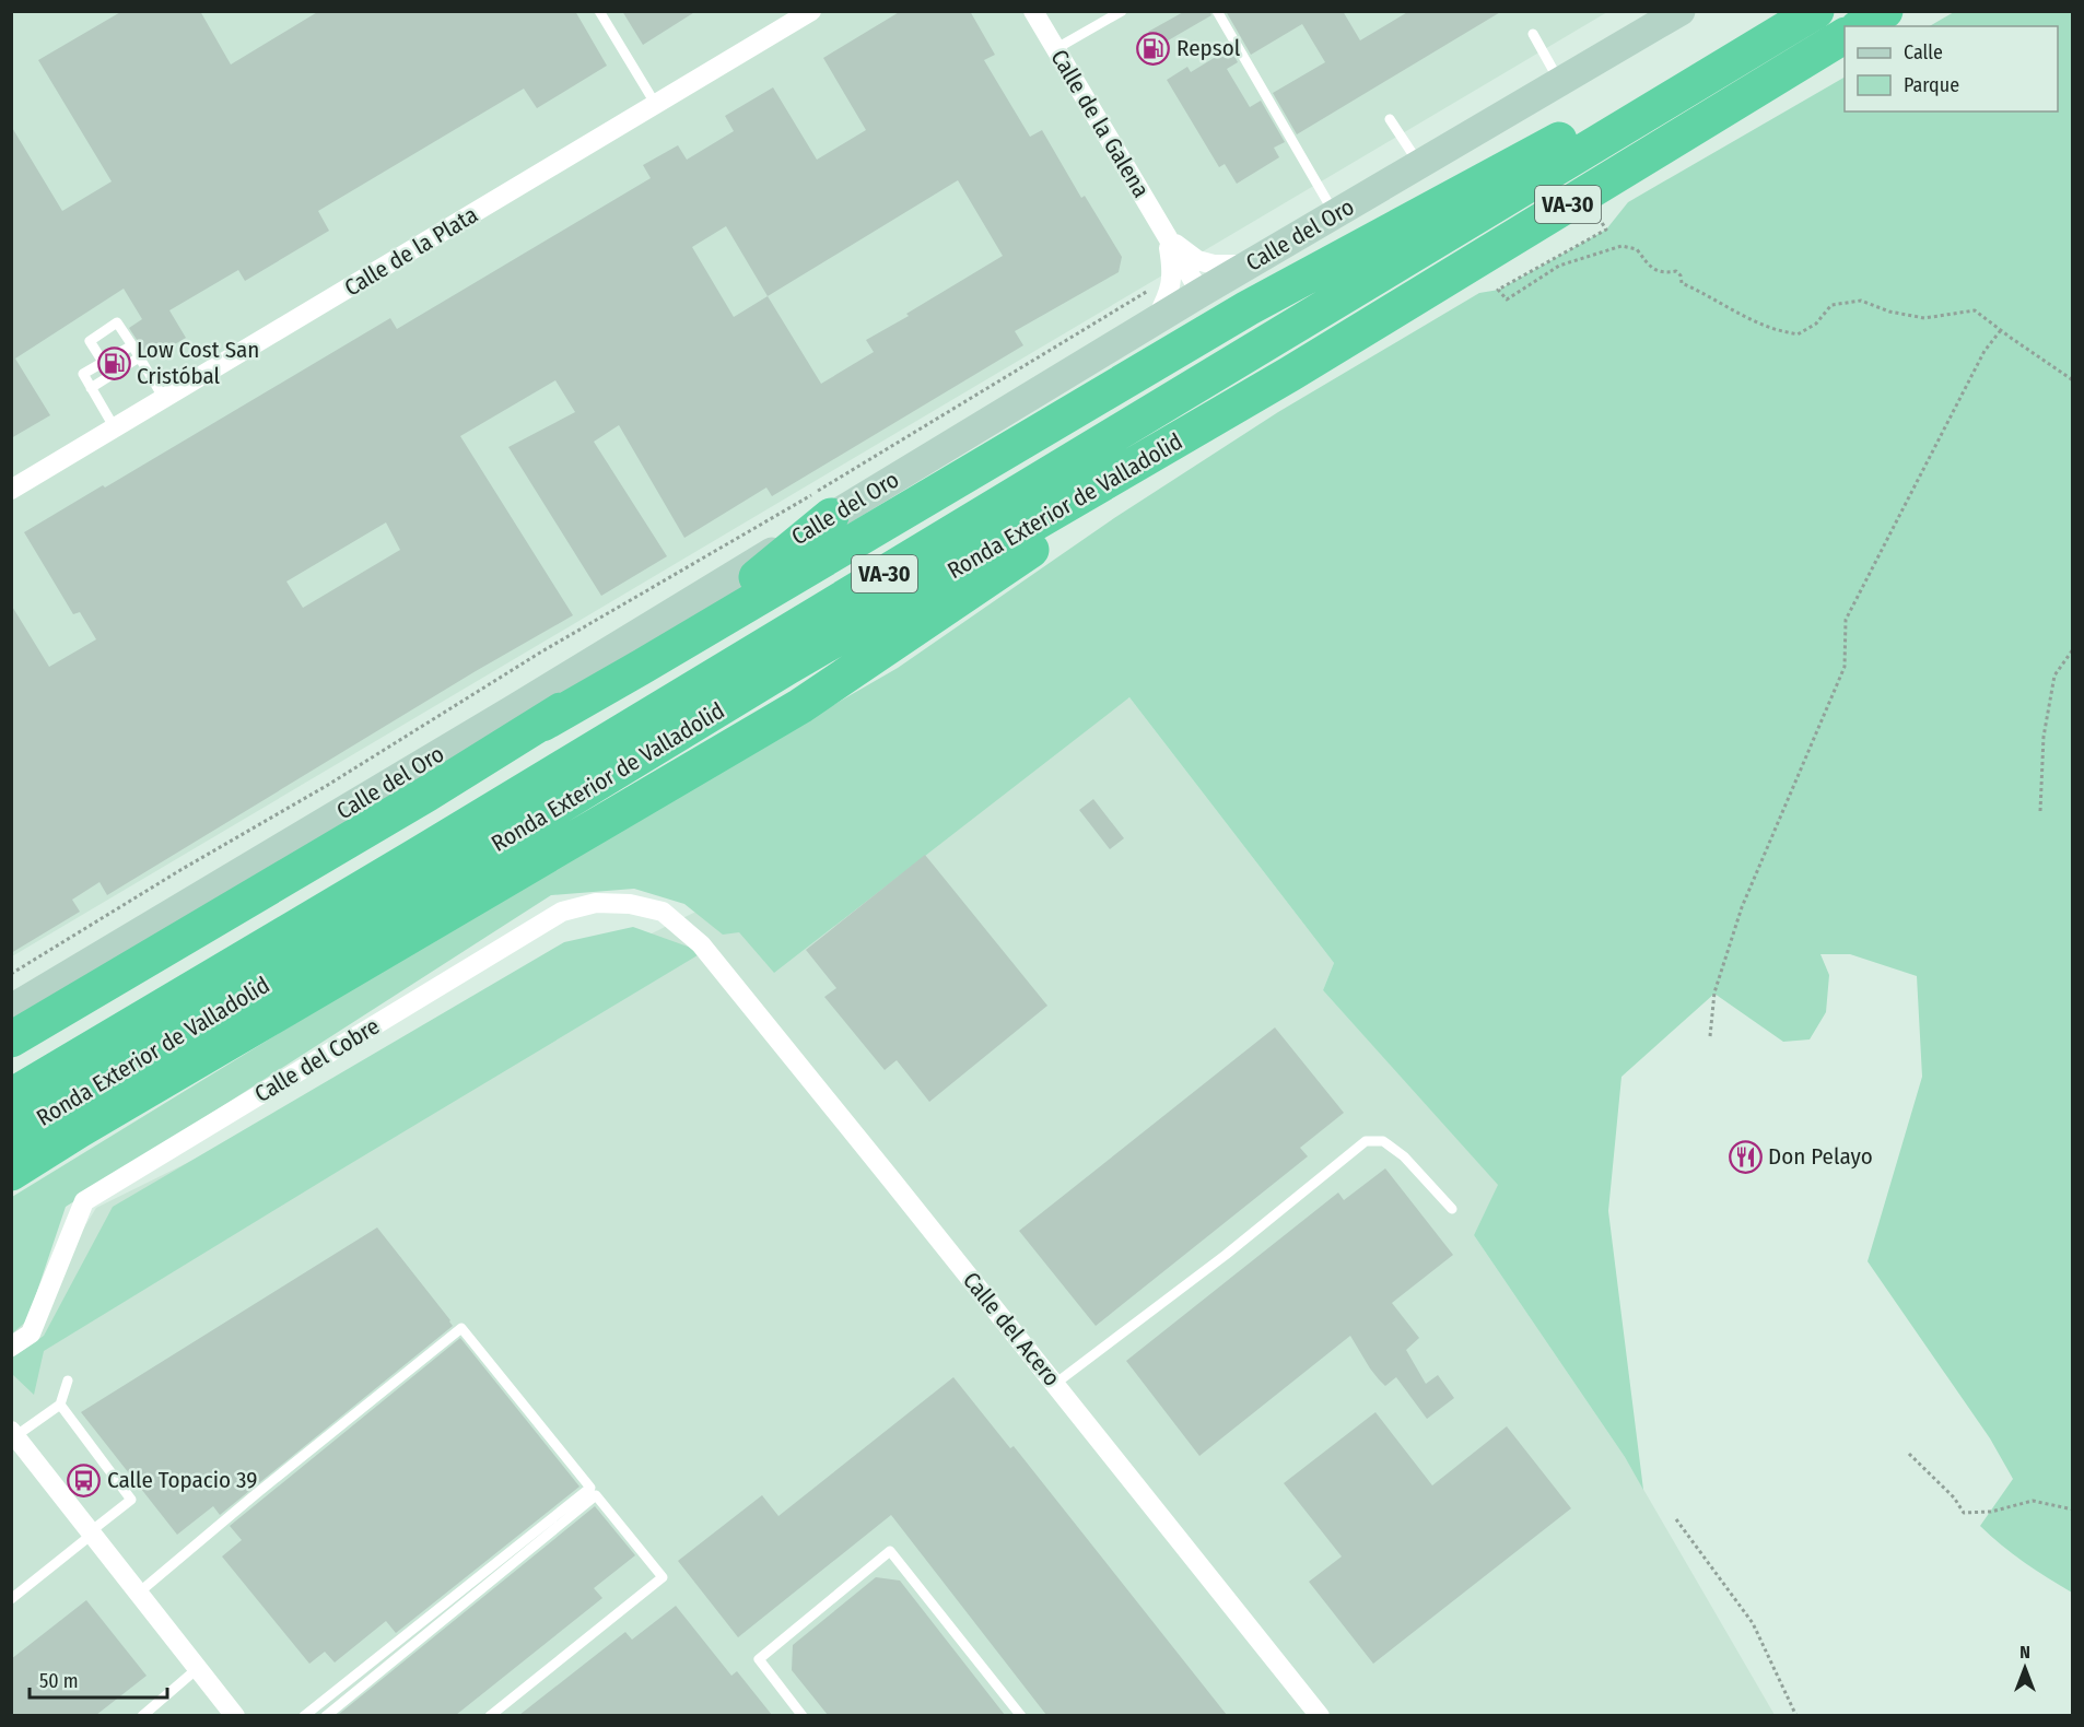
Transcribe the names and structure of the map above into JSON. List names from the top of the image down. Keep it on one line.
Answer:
{"streets":{"highway":["VA-30","Ronda Exterior de Valladolid"],"street":["Calle de la Galena","Calle del Oro","Calle de la Plata","Calle del Cobre","Calle del Acero"]},"crossings":[["Calle de la Galena","Calle del Oro"],["Calle del Cobre","Calle del Acero"]],"places":{"fuel station":["Repsol","Low Cost San Cristóbal"],"restaurant":["Don Pelayo"],"bus stop":["Calle Topacio 39"]},"legend":["Calle","Parque"],"scale_bar":"50 m","north":"top"}
